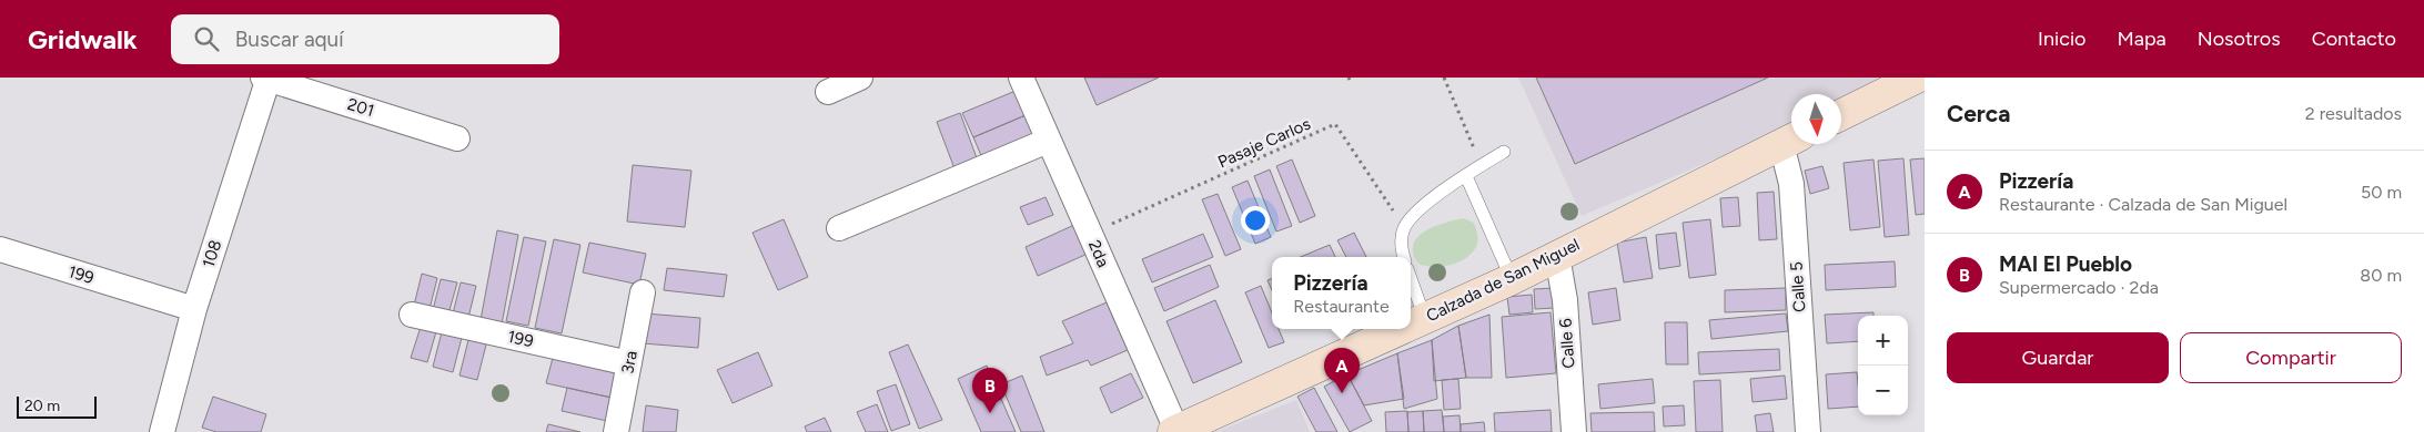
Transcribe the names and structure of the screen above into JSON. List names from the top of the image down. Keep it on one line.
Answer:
{"streets":{"main road":["Calzada de San Miguel"],"street":["201","108","2da","199","Calle 5","Calle 6","3ra"],"path":["Pasaje Carlos"]},"crossings":[["201","108"],["Pasaje Carlos","2da"],["108","199"],["2da","Calzada de San Miguel"],["199","3ra"],["Calzada de San Miguel","Calle 5"],["Calzada de San Miguel","Calle 6"]],"scale_bar":"20 m","north":"bottom","page":{"header":"Gridwalk","search":"Buscar aquí","nav":["Inicio","Mapa","Nosotros","Contacto"],"heading":["Cerca","2 resultados"],"list":[{"mark":"A","name":"Pizzería","note":"Restaurante · Calzada de San Miguel","value":"50 m"},{"mark":"B","name":"MAI El Pueblo","note":"Supermercado · 2da","value":"80 m"}],"popup":["Pizzería","Restaurante"],"map_buttons":["+","−"],"buttons":["Guardar","Compartir"],"pins":["A","B"],"scale":"20 m"}}
